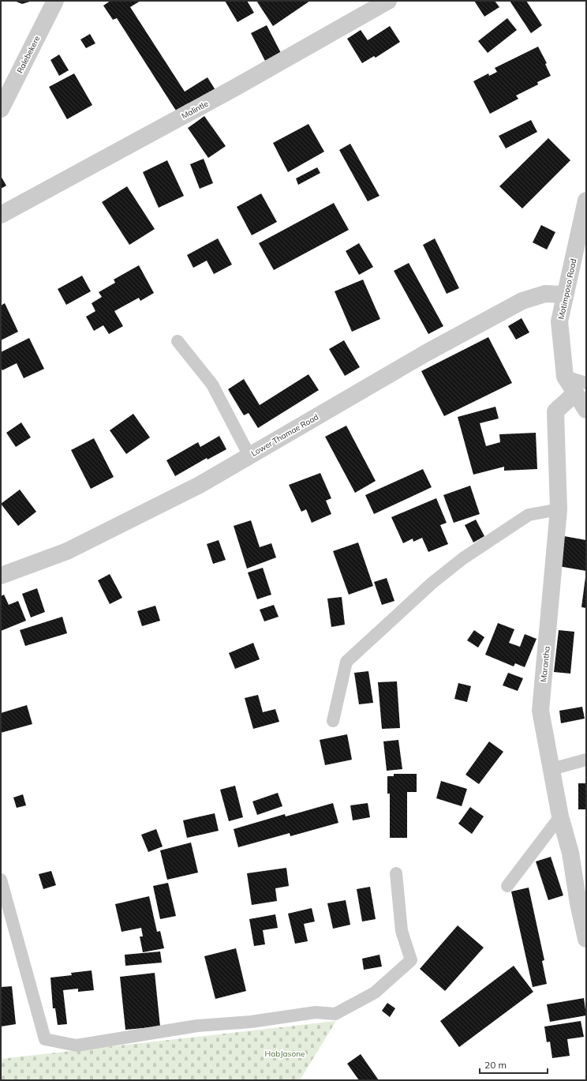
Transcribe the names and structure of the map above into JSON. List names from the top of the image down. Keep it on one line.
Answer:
{"streets":{"street":["Ralebekere","Malintle","Motimposo Road","Lower Thamae Road","Marantha"]},"crossings":[["Motimposo Road","Lower Thamae Road"],["Motimposo Road","Marantha"]],"parks":["HabJasone"],"scale_bar":"20 m"}
